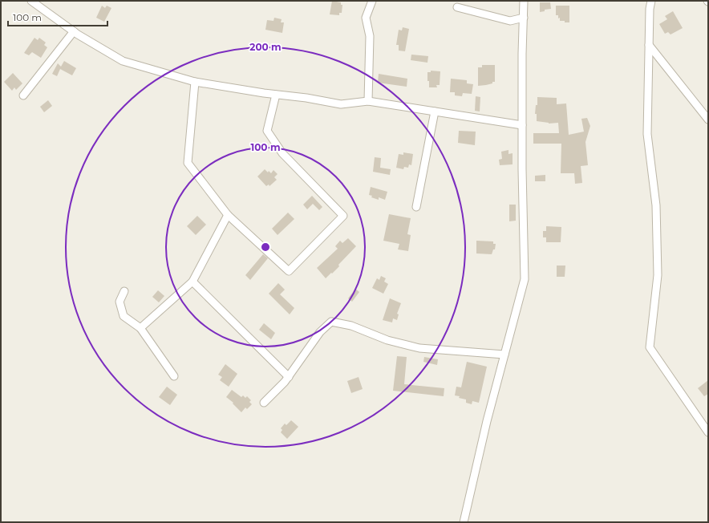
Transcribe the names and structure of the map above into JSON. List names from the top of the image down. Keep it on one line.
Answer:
{"scale_bar":"100 m","rings":["200 m","100 m"]}
